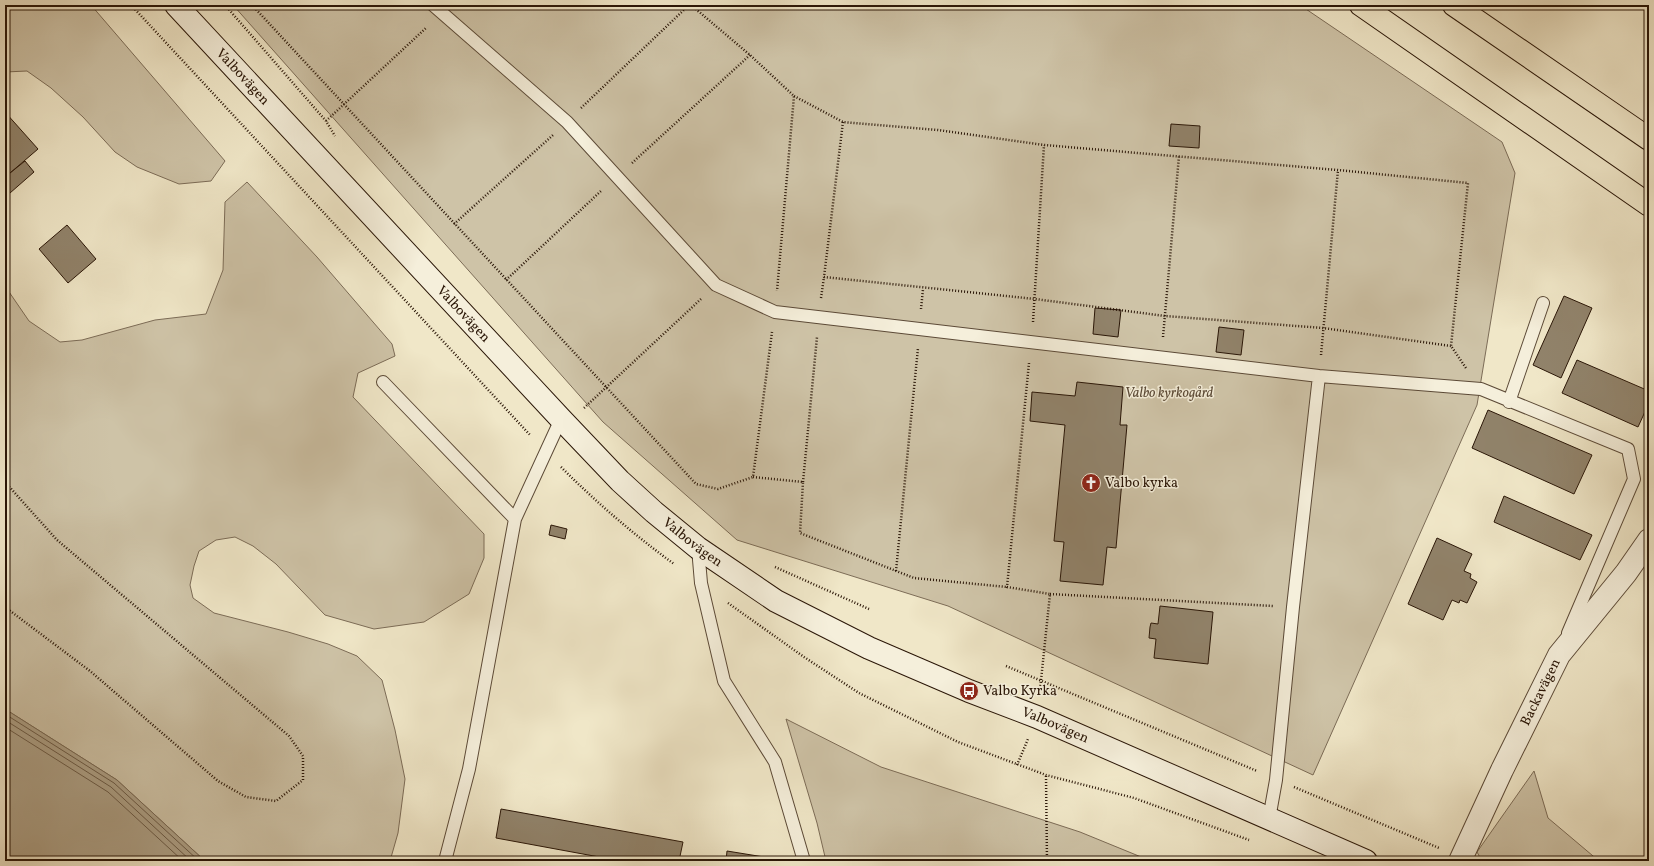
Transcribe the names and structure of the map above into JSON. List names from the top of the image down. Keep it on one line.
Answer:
{"streets":{"main road":["Valbovägen","Backavägen"]},"parks":["Valbo kyrkogård"],"places":{"church":["Valbo kyrka"],"bus stop":["Valbo Kyrka"]}}
